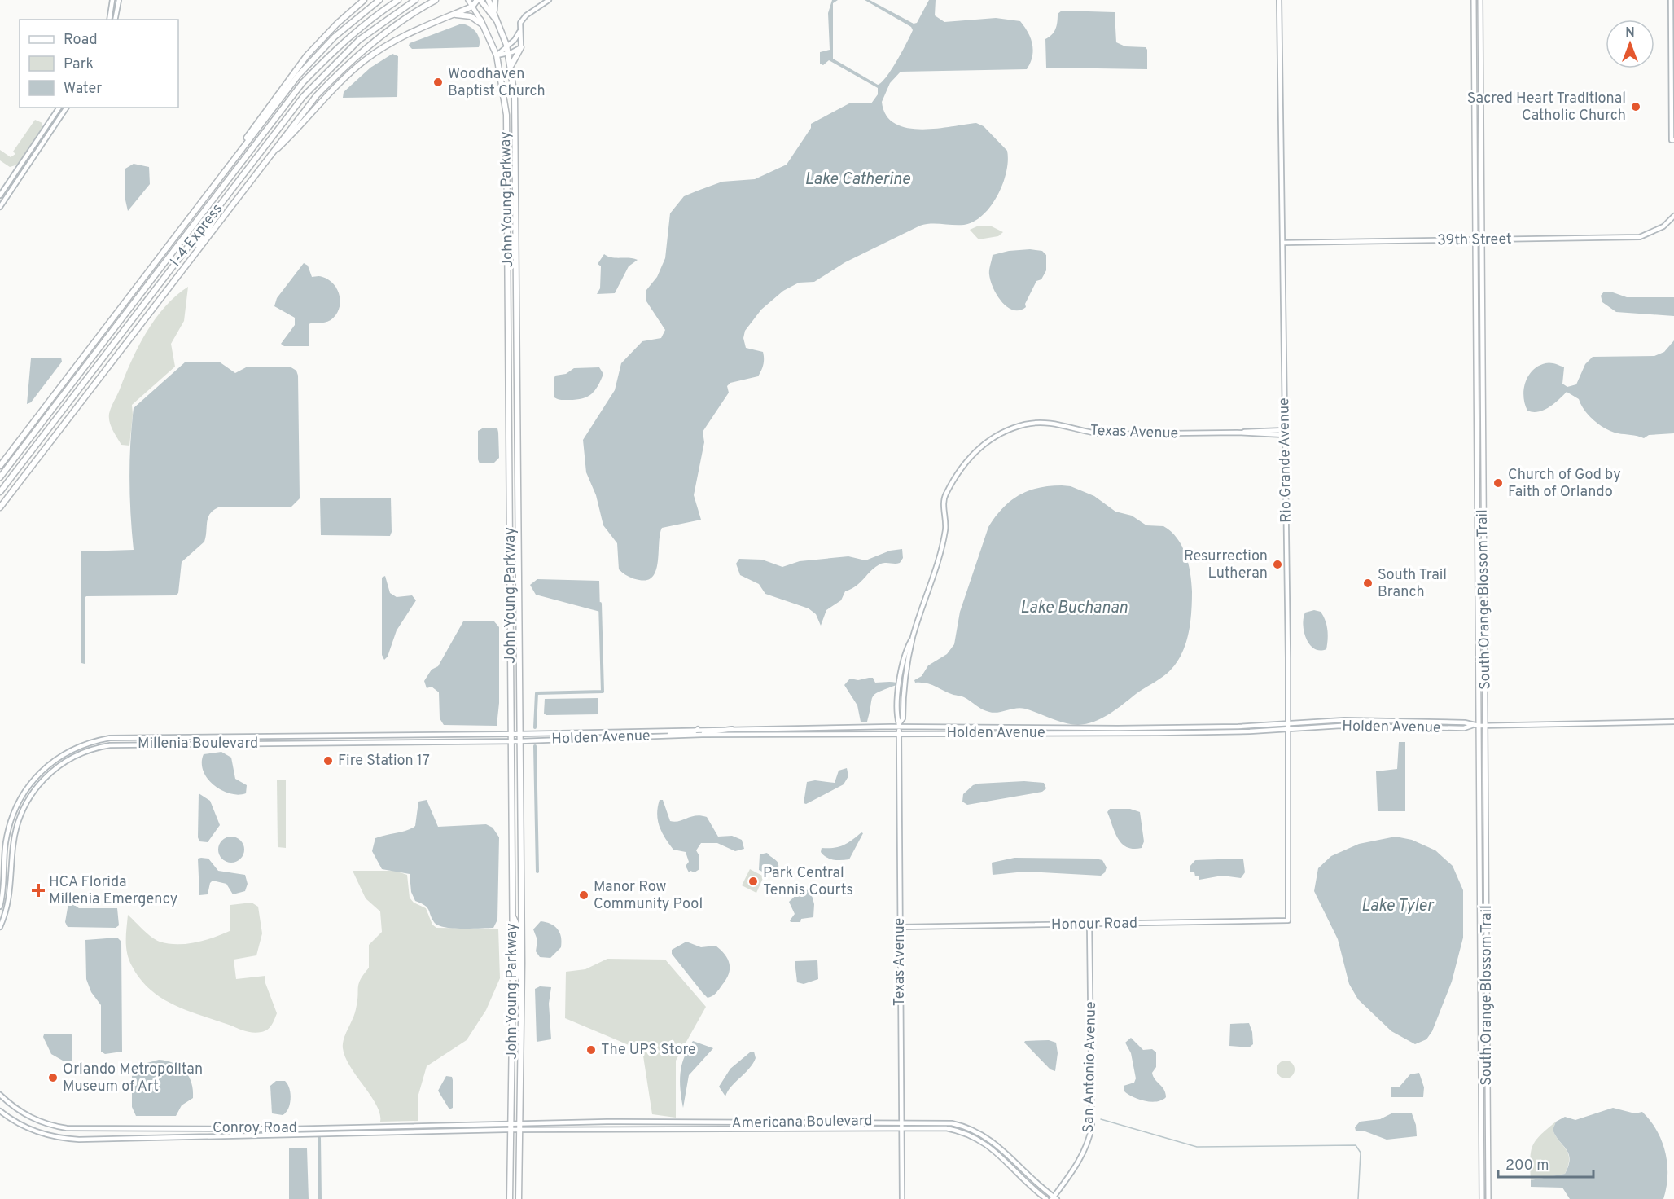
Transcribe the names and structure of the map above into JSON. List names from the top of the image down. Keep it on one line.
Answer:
{"streets":{"highway":["John Young Parkway","I-4 Express"],"main road":["South Orange Blossom Trail"],"street":["39th Street","Texas Avenue","Rio Grande Avenue","Holden Avenue","Millenia Boulevard","Honour Road","San Antonio Avenue","Americana Boulevard","Conroy Road"]},"crossings":[["John Young Parkway","Holden Avenue"],["John Young Parkway","Millenia Boulevard"],["John Young Parkway","Americana Boulevard"],["John Young Parkway","Conroy Road"],["39th Street","Rio Grande Avenue"],["39th Street","South Orange Blossom Trail"],["Texas Avenue","Rio Grande Avenue"],["Texas Avenue","Holden Avenue"],["Texas Avenue","Honour Road"],["Texas Avenue","Americana Boulevard"],["Rio Grande Avenue","Holden Avenue"],["Rio Grande Avenue","Honour Road"],["South Orange Blossom Trail","Holden Avenue"],["Holden Avenue","Millenia Boulevard"],["Honour Road","San Antonio Avenue"],["San Antonio Avenue","Americana Boulevard"],["Americana Boulevard","Conroy Road"]],"water":["Lake Catherine","Lake Buchanan","Lake Tyler"],"places":{"other":["Woodhaven Baptist Church","Sacred Heart Traditional Catholic Church","Church of God by Faith of Orlando","Resurrection Lutheran","South Trail Branch","Fire Station 17","Park Central Tennis Courts","Manor Row Community Pool","The UPS Store","Orlando Metropolitan Museum of Art"],"health":["HCA Florida Millenia Emergency"]},"legend":["Road","Park","Water"],"scale_bar":"200 m","north":"top"}
